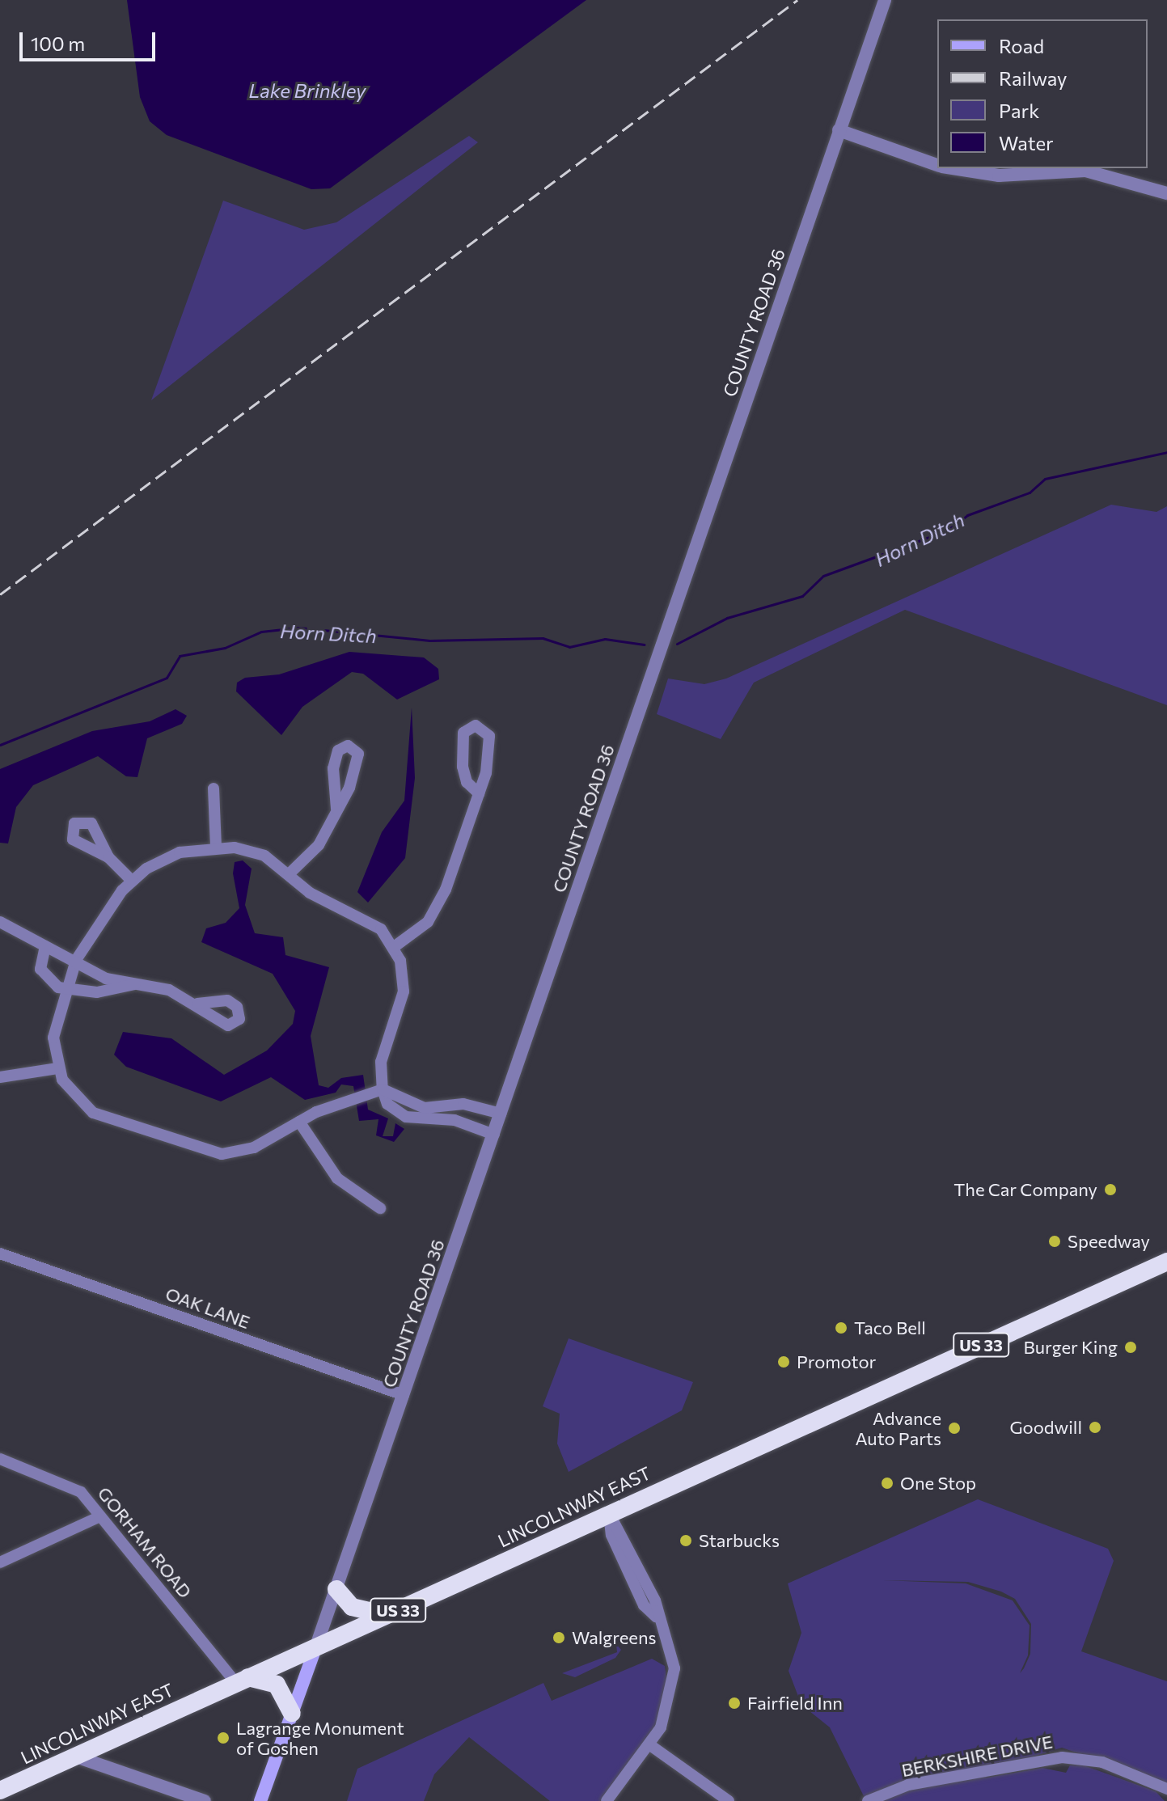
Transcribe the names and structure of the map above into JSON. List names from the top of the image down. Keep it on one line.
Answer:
{"streets":{"highway":["US 33","LINCOLNWAY EAST"],"street":["COUNTY ROAD 36","OAK LANE","GORHAM ROAD","BERKSHIRE DRIVE"]},"crossings":[["COUNTY ROAD 36","OAK LANE"],["COUNTY ROAD 36","LINCOLNWAY EAST"],["LINCOLNWAY EAST","GORHAM ROAD"]],"water":["Lake Brinkley","Horn Ditch"],"places":["The Car Company","Speedway","Taco Bell","Burger King","Promotor","Goodwill","Advance Auto Parts","One Stop","Starbucks","Walgreens","Fairfield Inn","Lagrange Monument of Goshen"],"legend":["Road","Railway","Park","Water"],"scale_bar":"100 m"}
